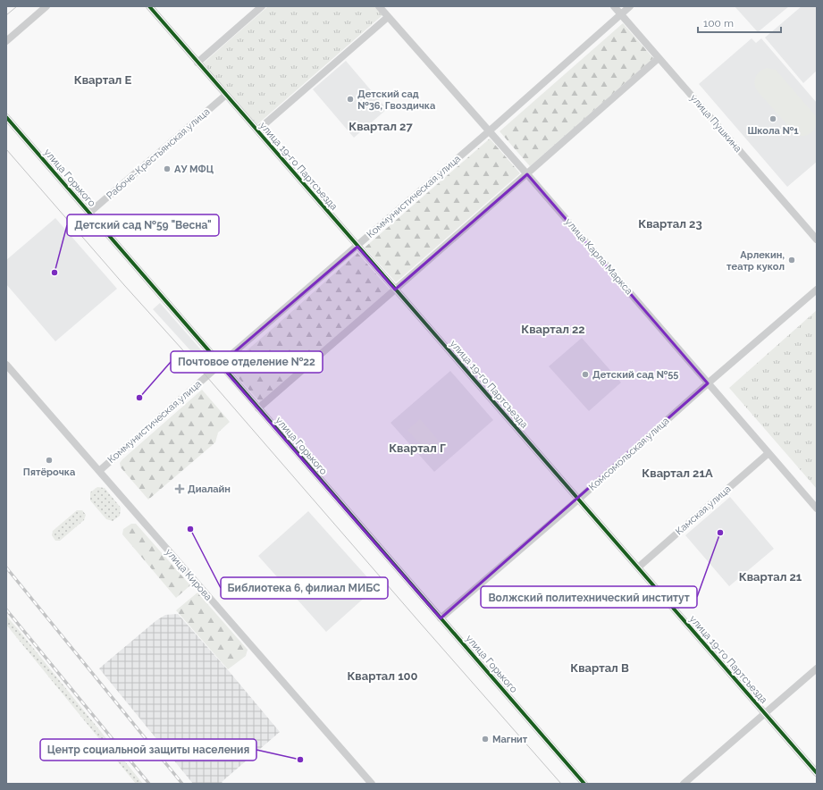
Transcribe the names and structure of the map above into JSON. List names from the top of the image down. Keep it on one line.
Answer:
{"streets":{"street":["улица Пушкина","Рабоче-Крестьянская улица","улица 19-го Партсъезда","улица Горького","Коммунистическая улица","улица Карла Маркса","Комсомольская улица","Камская улица","улица Кирова"]},"crossings":[["улица Пушкина","Коммунистическая улица"],["Рабоче-Крестьянская улица","улица 19-го Партсъезда"],["Рабоче-Крестьянская улица","улица Горького"],["улица 19-го Партсъезда","Коммунистическая улица"],["улица 19-го Партсъезда","Комсомольская улица"],["улица 19-го Партсъезда","Камская улица"],["улица Горького","Коммунистическая улица"],["улица Горького","Комсомольская улица"],["Коммунистическая улица","улица Карла Маркса"],["Коммунистическая улица","улица Кирова"],["улица Карла Маркса","Комсомольская улица"],["улица Карла Маркса","Камская улица"]],"districts":["Квартал Е","Квартал 27","Квартал 23","Квартал 22","Квартал Г","Квартал 21А","Квартал 21","Квартал В","Квартал 100"],"places":{"other":["Детский сад №36, Гвоздичка","Школа №1","АУ МФЦ","Арлекин, театр кукол","Детский сад №59 \"Весна\"","Детский сад №55","Почтовое отделение №22","Пятёрочка","Библиотека 6, филиал МИБС","Волжский политехнический институт","Магнит","Центр социальной защиты населения"],"health":["Диалайн"]},"scale_bar":"100 m"}
